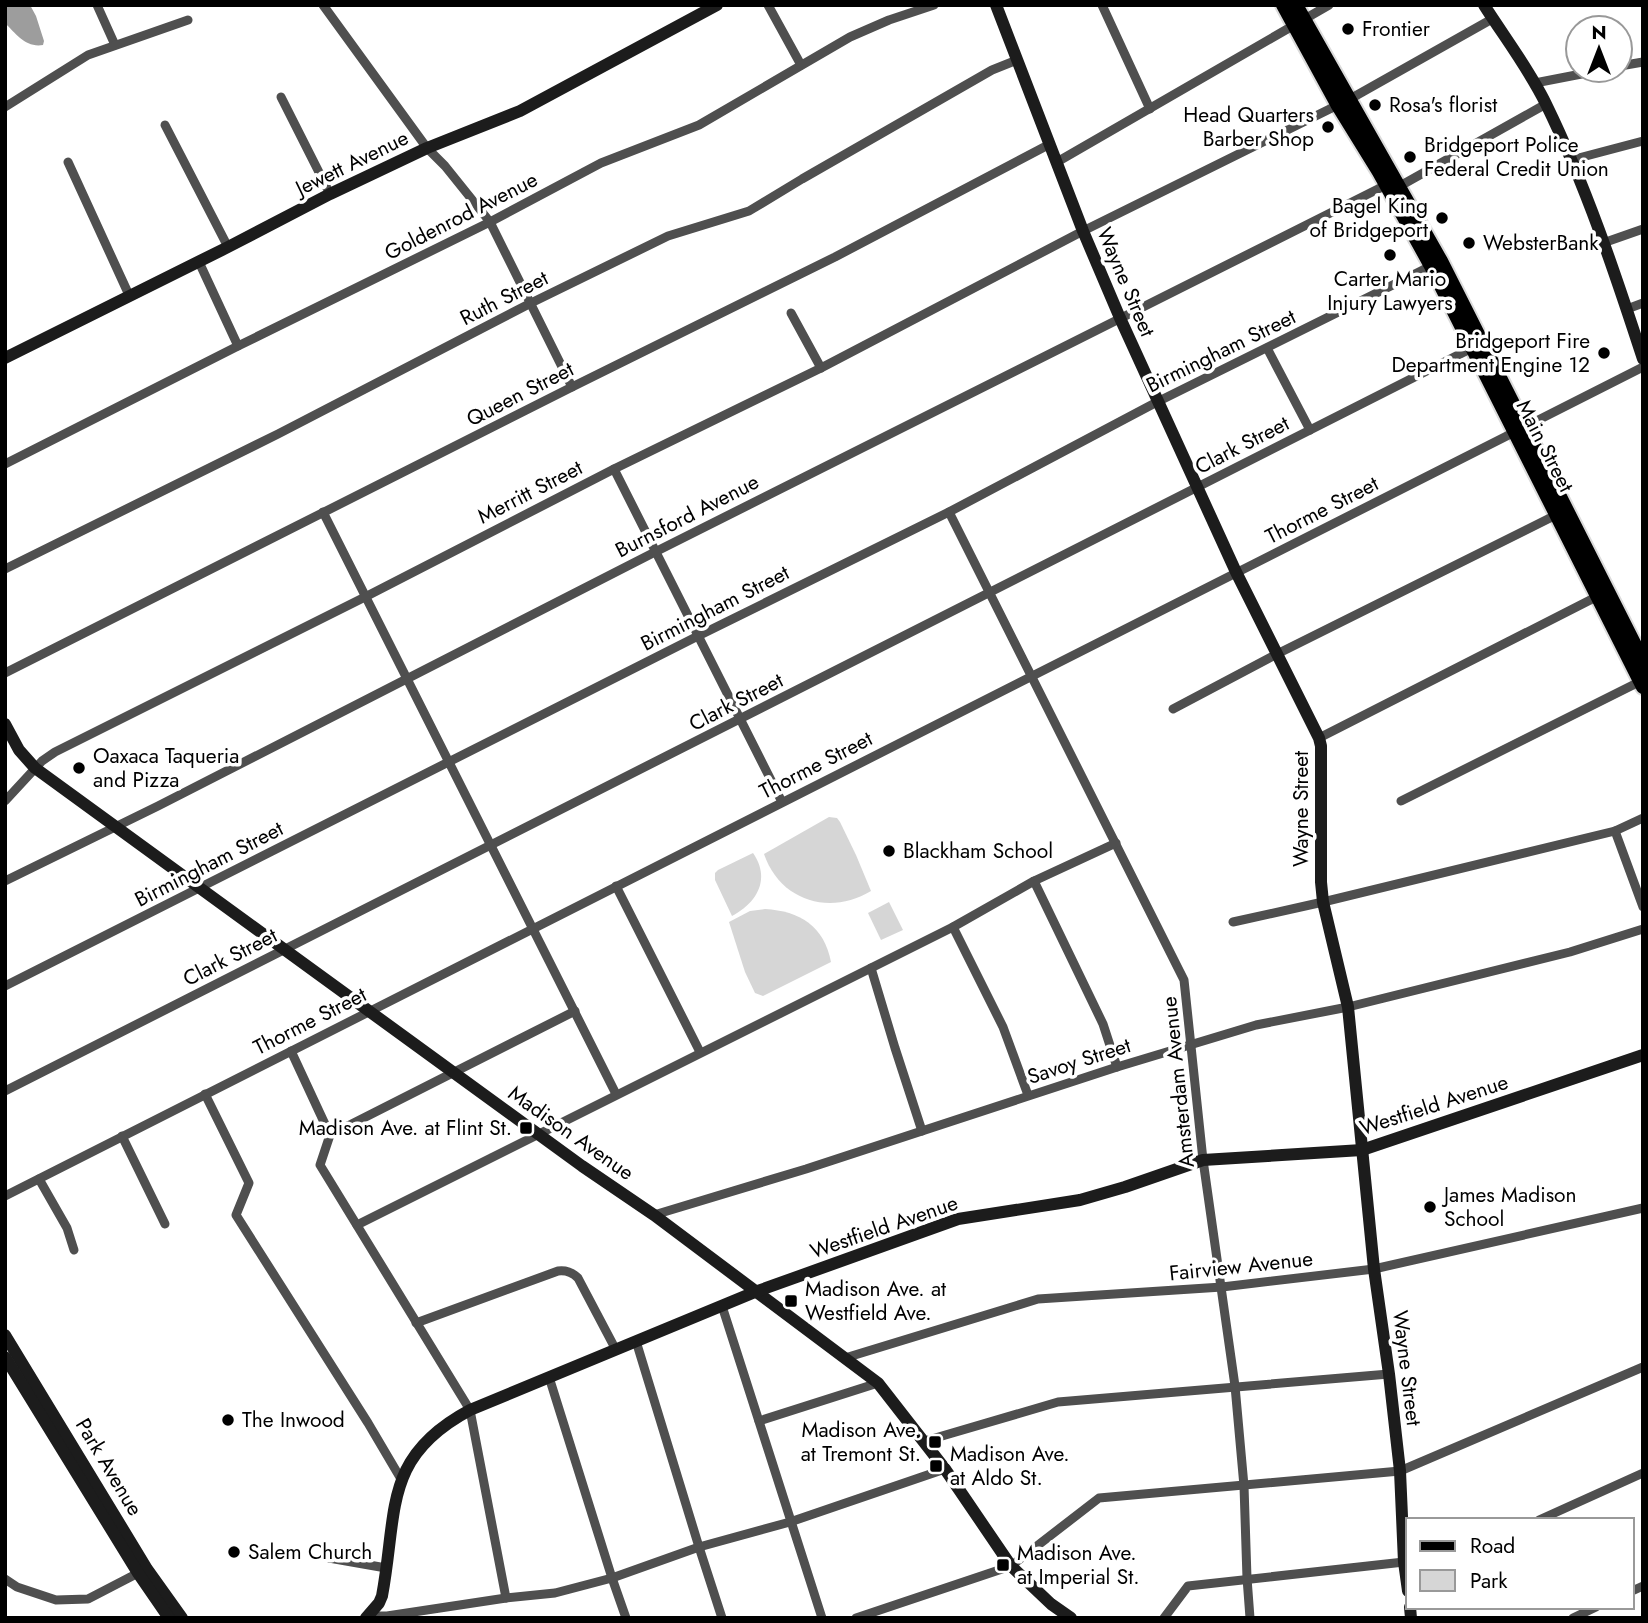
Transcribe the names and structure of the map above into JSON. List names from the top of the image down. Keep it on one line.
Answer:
{"streets":{"main road":["Main Street"],"street":["Jewett Avenue","Goldenrod Avenue","Wayne Street","Ruth Street","Birmingham Street","Queen Street","Clark Street","Merritt Street","Thorme Street","Burnsford Avenue","Savoy Street","Amsterdam Avenue","Westfield Avenue","Madison Avenue","Fairview Avenue","Park Avenue"]},"crossings":[["Wayne Street","Ruth Street"],["Wayne Street","Birmingham Street"],["Wayne Street","Queen Street"],["Wayne Street","Clark Street"],["Wayne Street","Merritt Street"],["Wayne Street","Thorme Street"],["Wayne Street","Burnsford Avenue"],["Wayne Street","Savoy Street"],["Wayne Street","Westfield Avenue"],["Wayne Street","Fairview Avenue"],["Birmingham Street","Main Street"],["Birmingham Street","Amsterdam Avenue"],["Birmingham Street","Madison Avenue"],["Clark Street","Main Street"],["Clark Street","Amsterdam Avenue"],["Clark Street","Madison Avenue"],["Main Street","Merritt Street"],["Main Street","Thorme Street"],["Main Street","Burnsford Avenue"],["Merritt Street","Madison Avenue"],["Thorme Street","Amsterdam Avenue"],["Thorme Street","Madison Avenue"],["Burnsford Avenue","Madison Avenue"],["Savoy Street","Amsterdam Avenue"],["Savoy Street","Madison Avenue"],["Amsterdam Avenue","Westfield Avenue"],["Amsterdam Avenue","Fairview Avenue"],["Westfield Avenue","Madison Avenue"],["Madison Avenue","Fairview Avenue"]],"places":{"other":["Frontier","Rosa's florist","Head Quarters Barber Shop","Bridgeport Police Federal Credit Union","Bagel King of Bridgeport","WebsterBank","Carter Mario Injury Lawyers","Bridgeport Fire Department Engine 12","Oaxaca Taqueria and Pizza","Blackham School","James Madison School","The Inwood","Salem Church"],"transit":["Madison Ave. at Flint St.","Madison Ave. at Westfield Ave.","Madison Ave. at Tremont St.","Madison Ave. at Aldo St.","Madison Ave. at Imperial St."]},"legend":["Road","Park"],"north":"top"}
